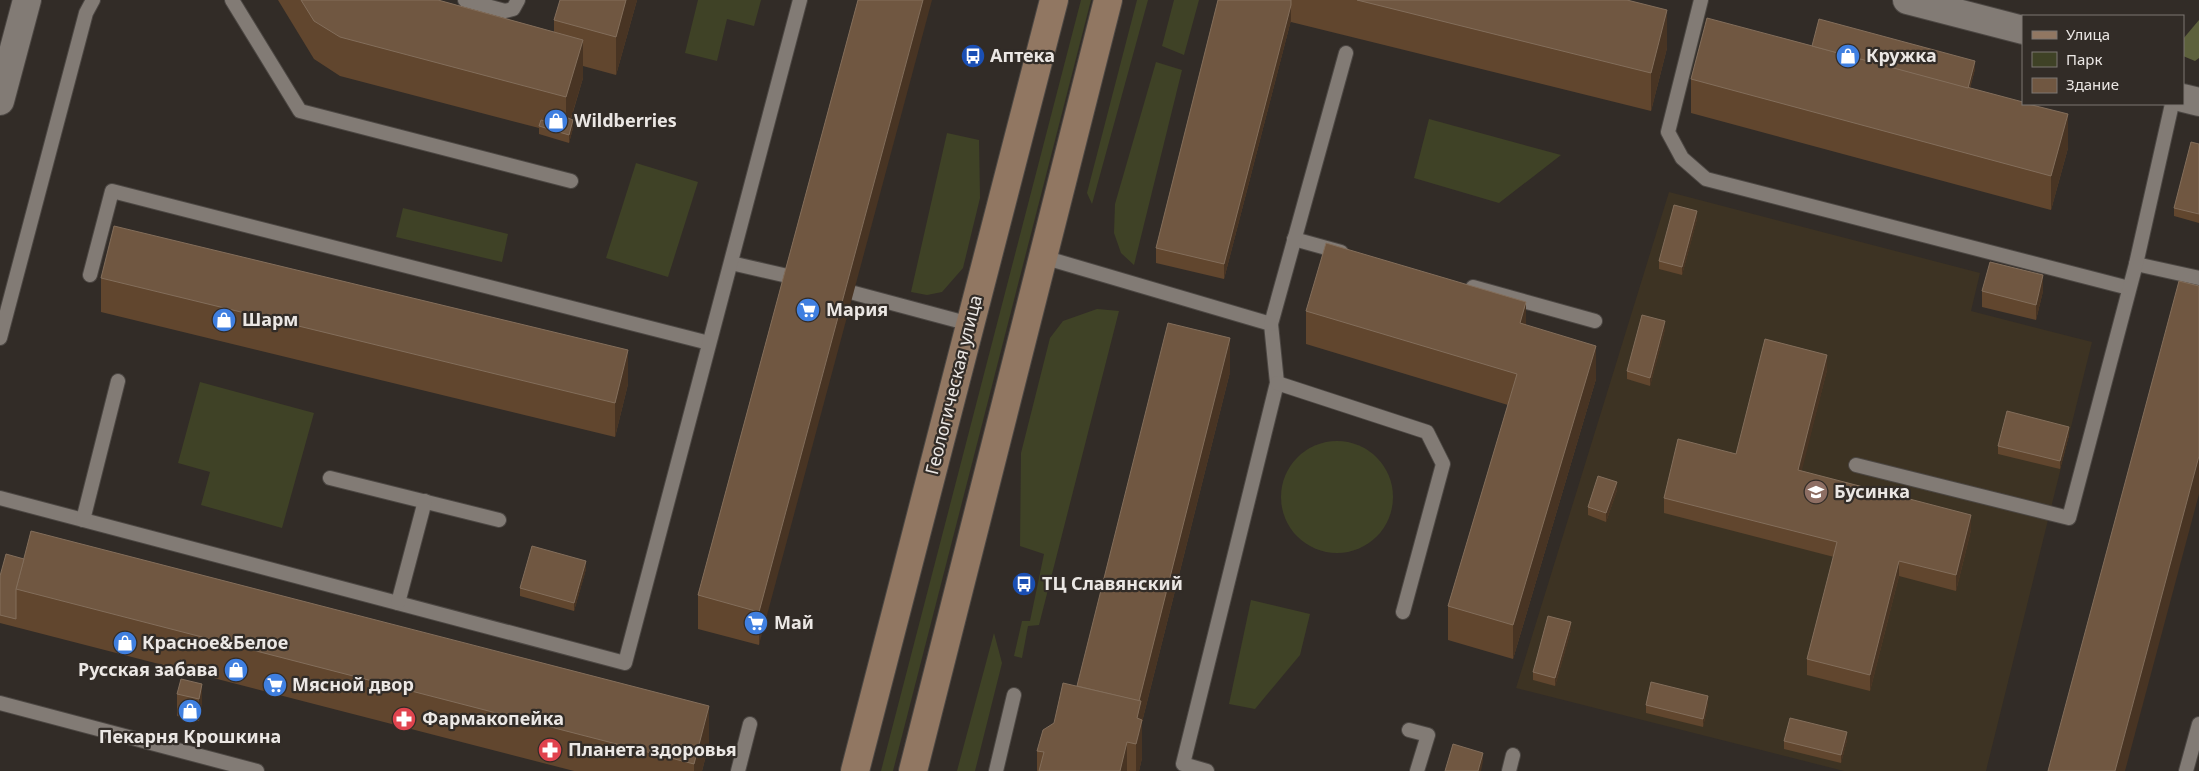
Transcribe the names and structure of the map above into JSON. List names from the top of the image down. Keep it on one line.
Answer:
{"streets":{"main road":["Геологическая улица"]},"places":{"bus stop":["Аптека","ТЦ Славянский"],"shop":["Кружка","Wildberries","Шарм","Красное&Белое","Русская забава","Пекарня Крошкина"],"supermarket":["Мария","Май","Мясной двор"],"school or university":["Бусинка"],"pharmacy":["Фармакопейка","Планета здоровья"]},"legend":["Улица","Парк","Здание"]}
